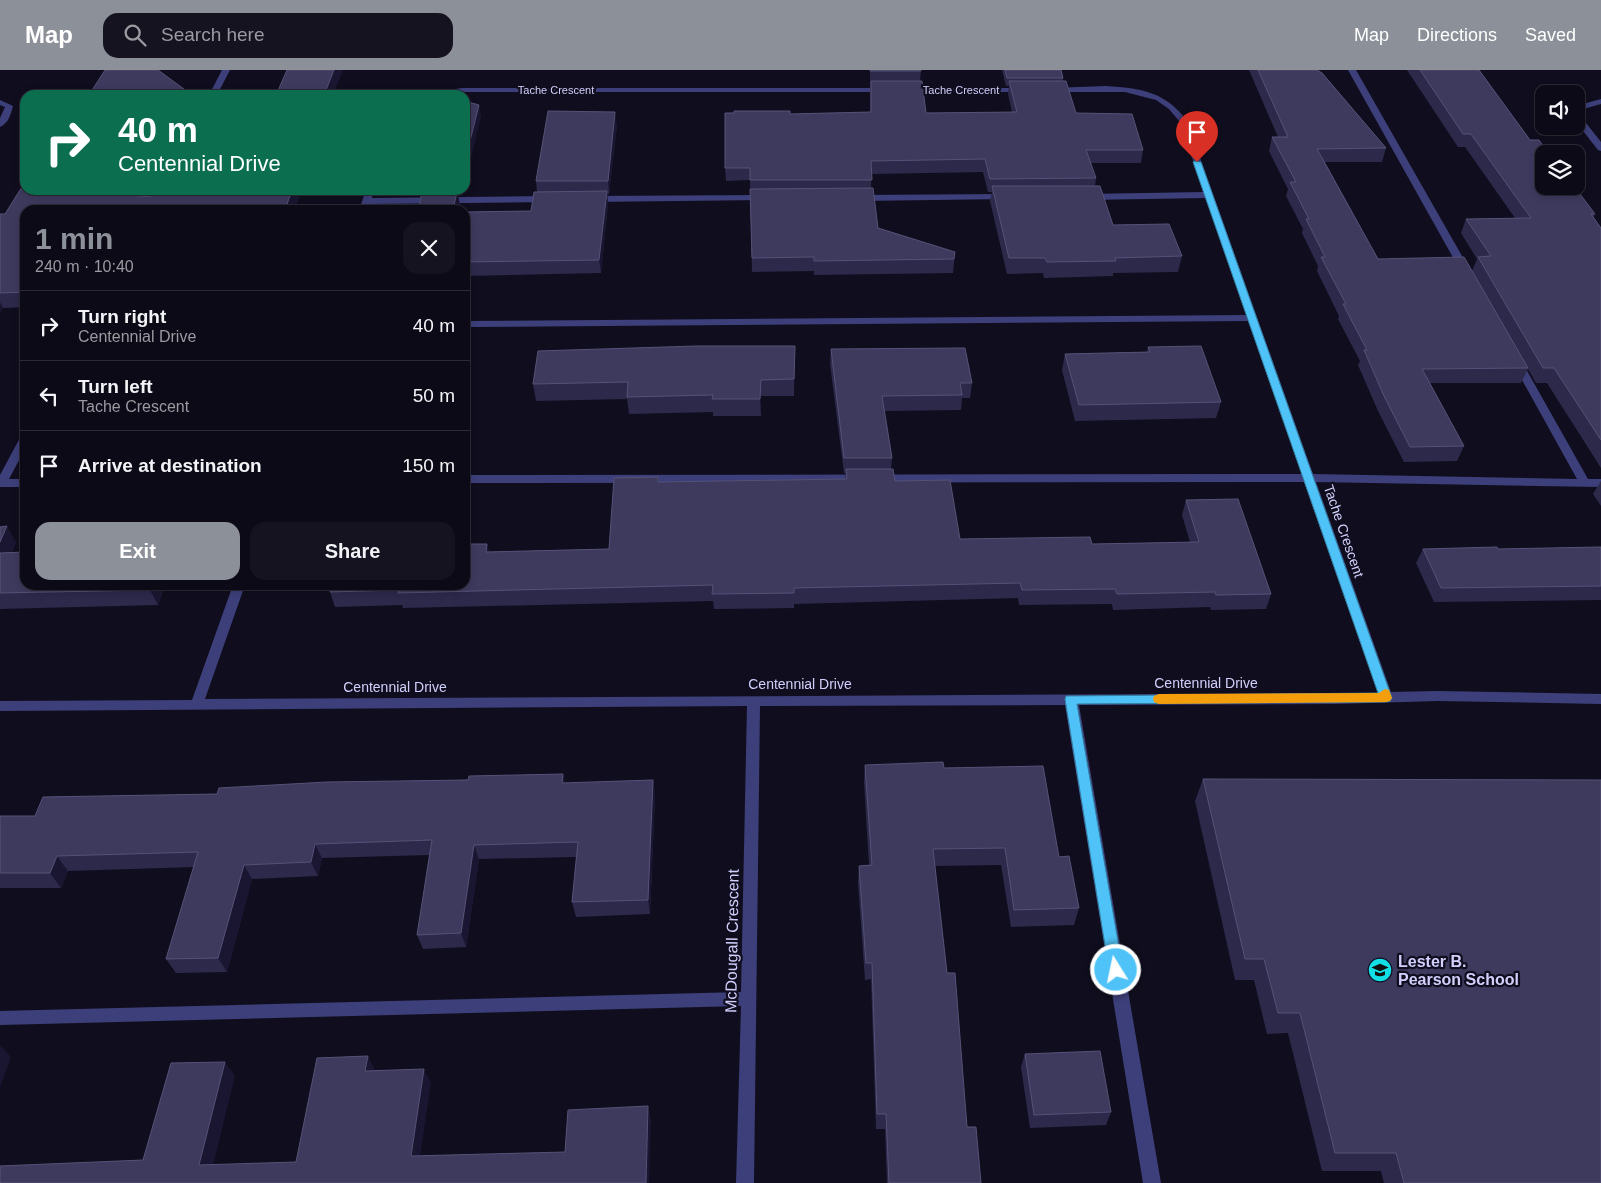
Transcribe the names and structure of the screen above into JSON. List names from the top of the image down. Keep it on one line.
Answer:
{"streets":{"street":["Tache Crescent","Centennial Drive","McDougall Crescent"]},"crossings":[["Tache Crescent","Centennial Drive"],["Centennial Drive","McDougall Crescent"]],"places":{"school or university":["Lester B. Pearson School"]},"page":{"header":"Map","search":"Search here","nav":["Map","Directions","Saved"],"turn":["40 m","Centennial Drive"],"heading":["1 min","240 m · 10:40"],"list":[{"name":"Turn right","note":"Centennial Drive","value":"40 m"},{"name":"Turn left","note":"Tache Crescent","value":"50 m"},{"name":"Arrive at destination","value":"150 m"}],"buttons":["Exit","Share"]}}
